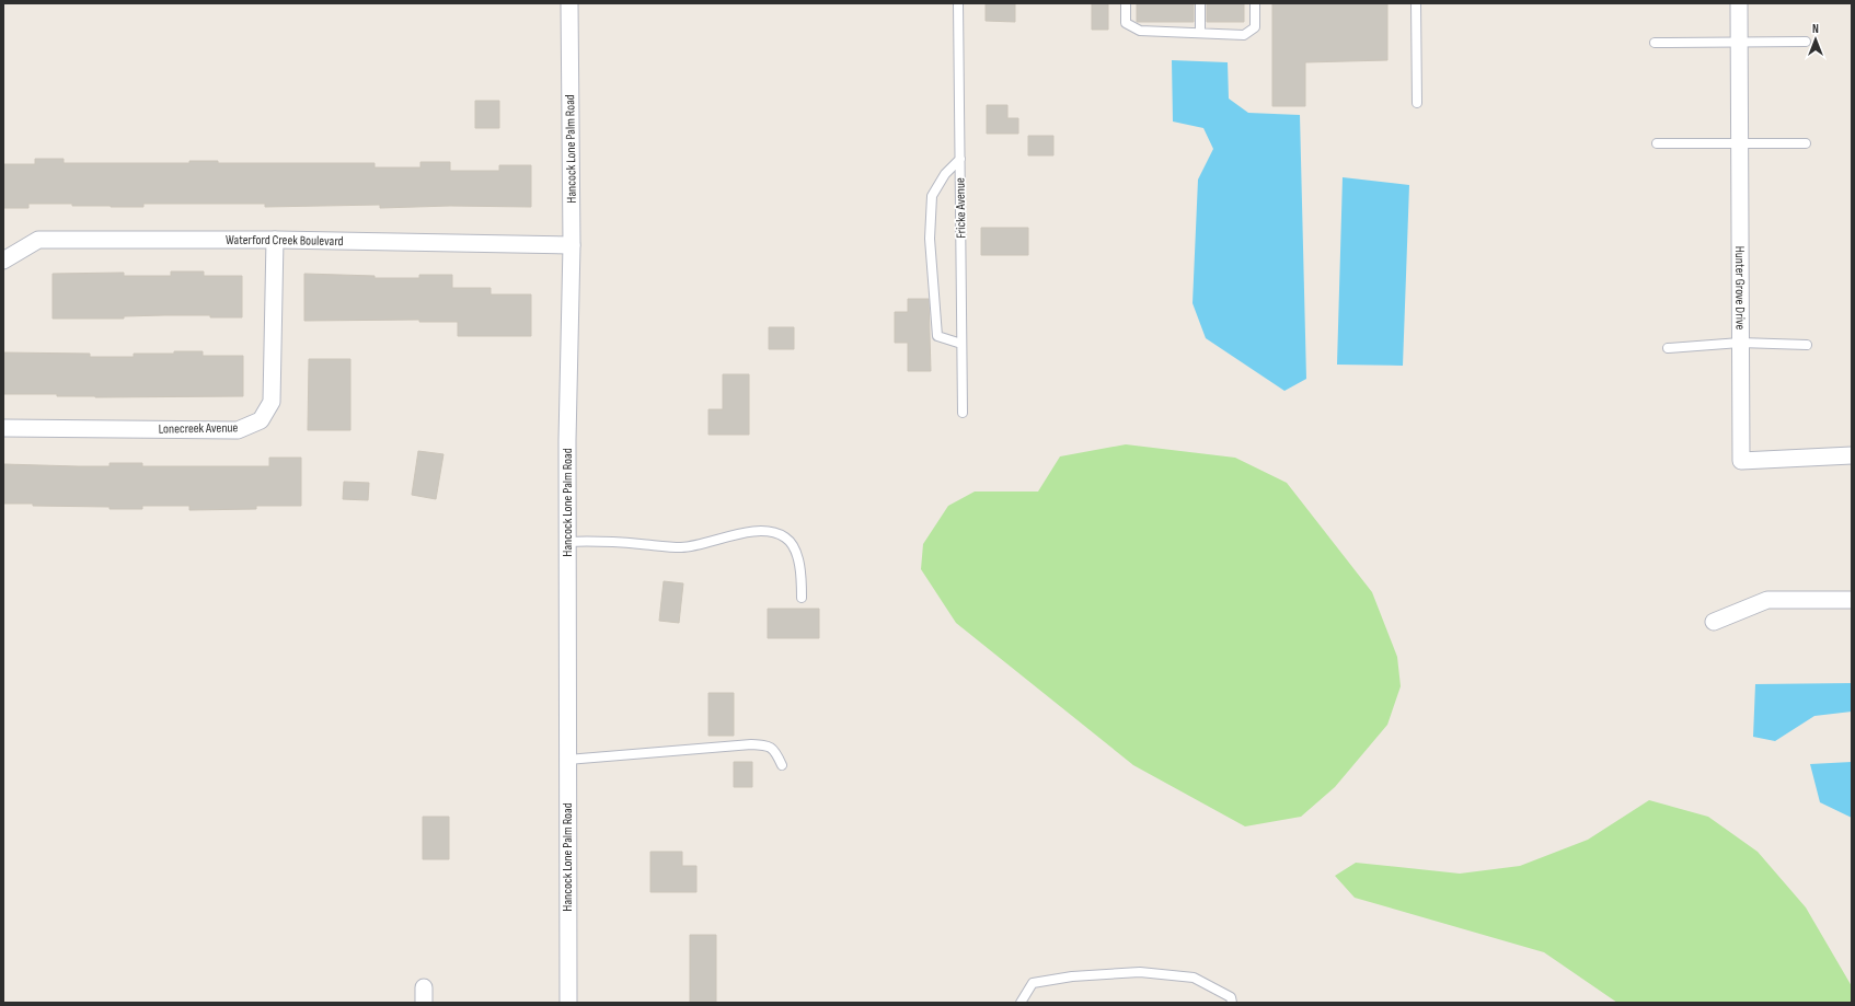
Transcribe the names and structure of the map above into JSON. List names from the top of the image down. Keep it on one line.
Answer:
{"streets":{"street":["Hancock Lone Palm Road","Waterford Creek Boulevard","Hunter Grove Drive","Lonecreek Avenue"],"lane":["Fricke Avenue"]},"crossings":[["Hancock Lone Palm Road","Waterford Creek Boulevard"],["Waterford Creek Boulevard","Lonecreek Avenue"]],"north":"top"}
